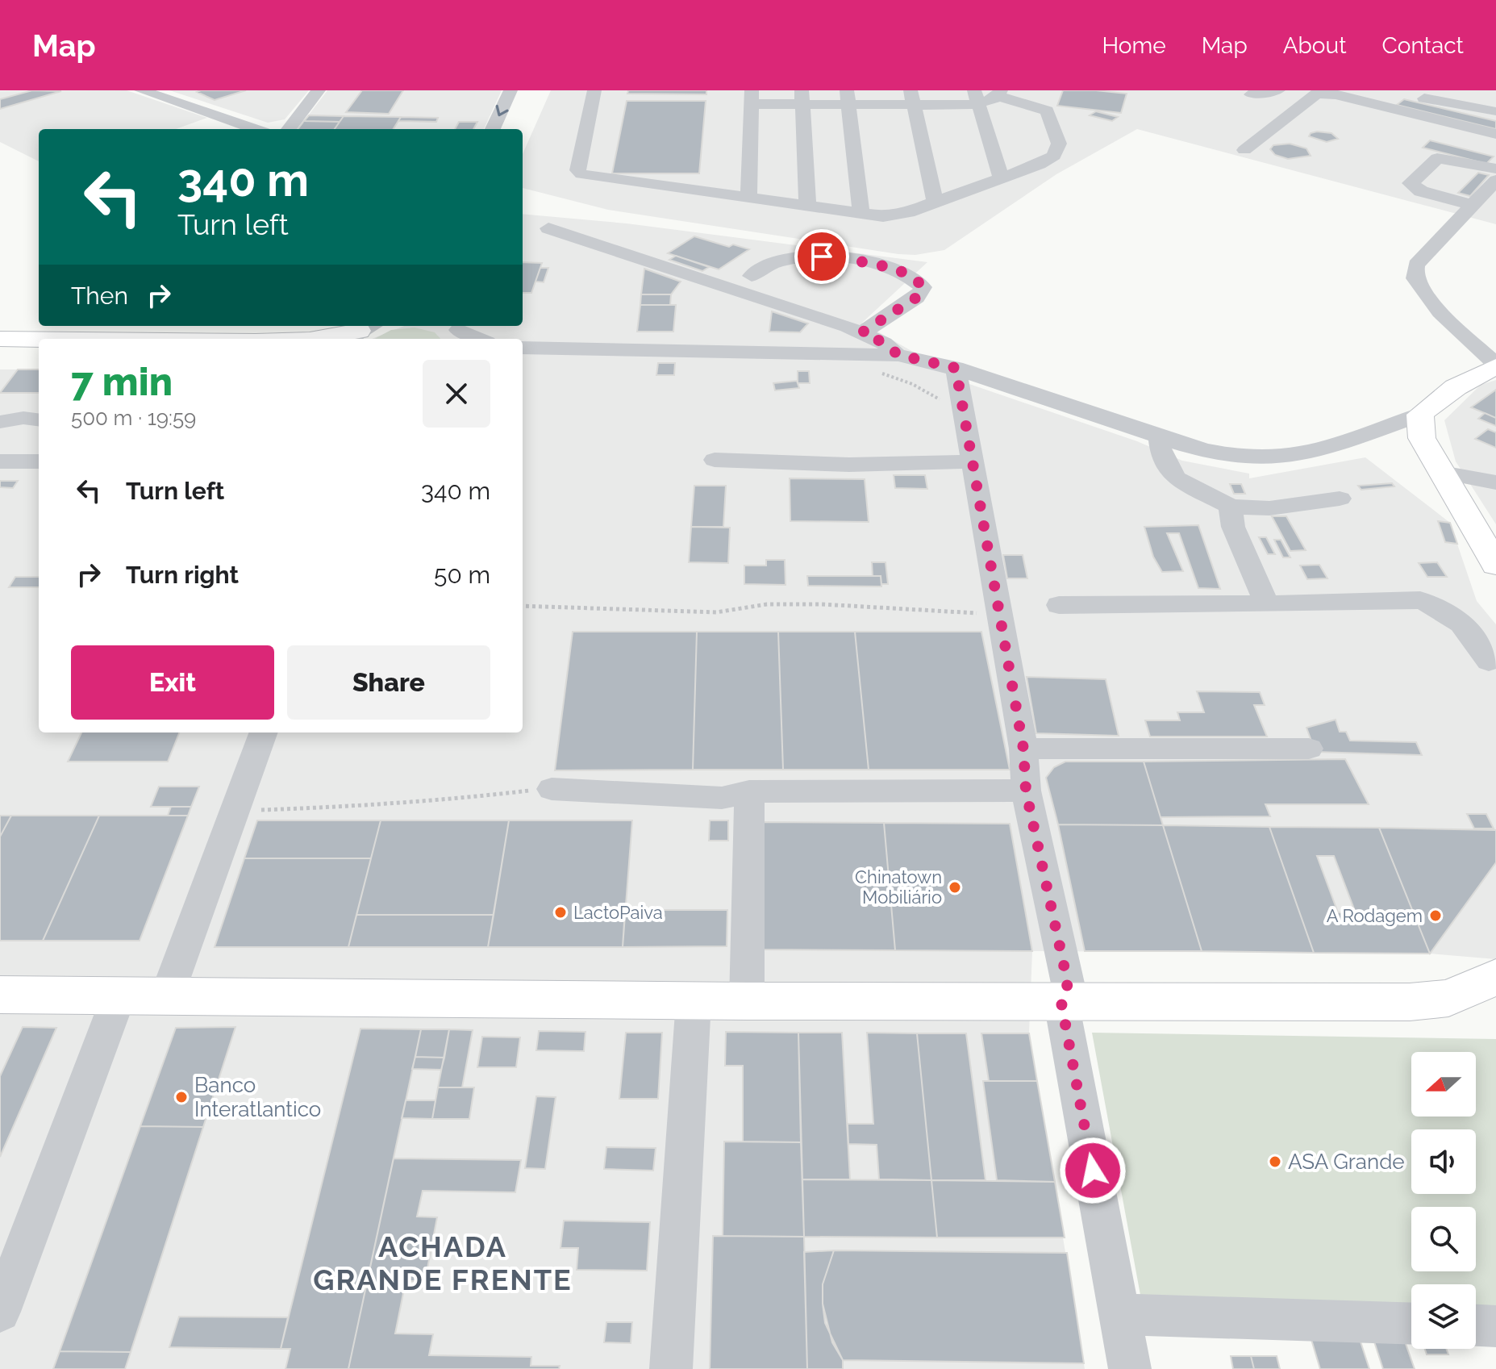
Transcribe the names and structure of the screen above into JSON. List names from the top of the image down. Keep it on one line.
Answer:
{"districts":["ACHADA GRANDE FRENTE"],"places":["Chinatown Mobiliário","LactoPaiva","A Rodagem","Banco Interatlantico","ASA Grande"],"north":"left","page":{"header":"Map","nav":["Home","Map","About","Contact"],"turn":["340 m","Turn left"],"then":"Then","heading":["7 min","500 m · 19:59"],"list":[{"name":"Turn left","value":"340 m"},{"name":"Turn right","value":"50 m"}],"buttons":["Exit","Share"]}}
